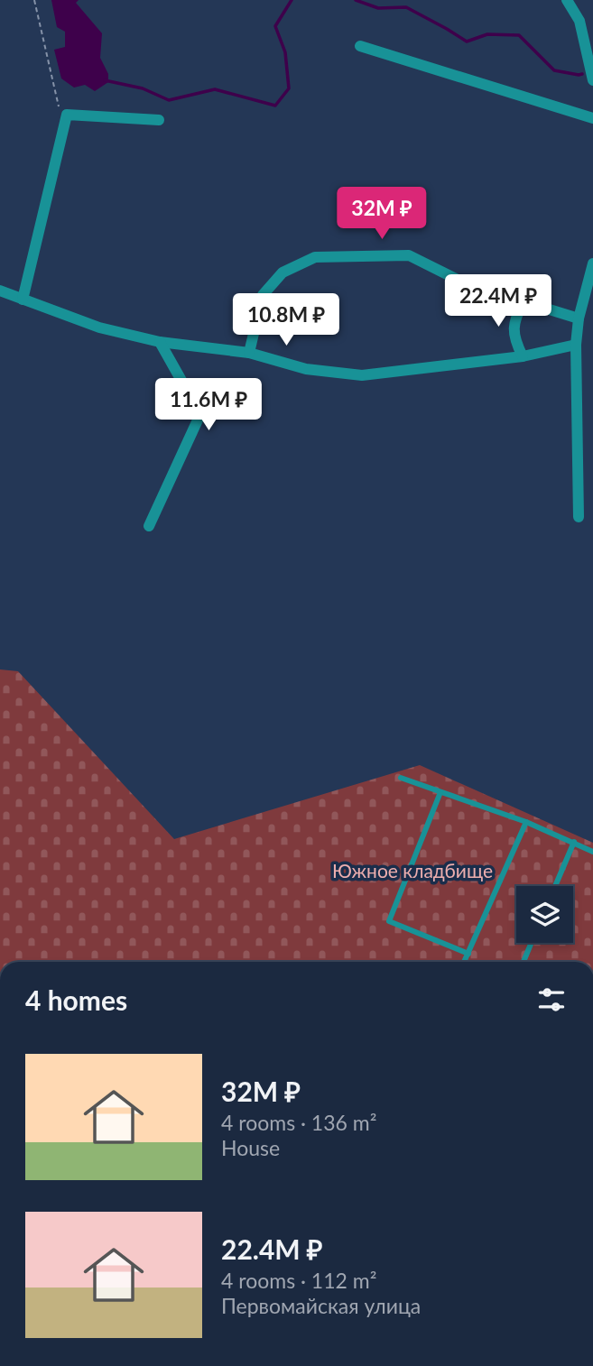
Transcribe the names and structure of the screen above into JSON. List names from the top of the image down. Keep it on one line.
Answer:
{"parks":["Южное кладбище"],"page":{"price":["32M ₽","22.4M ₽","10.8M ₽","11.6M ₽"],"heading":"4 homes","list":[{"name":"32M ₽","note":"4 rooms · 136 m² · House"},{"name":"22.4M ₽","note":"4 rooms · 112 m² · Первомайская улица"}]}}
